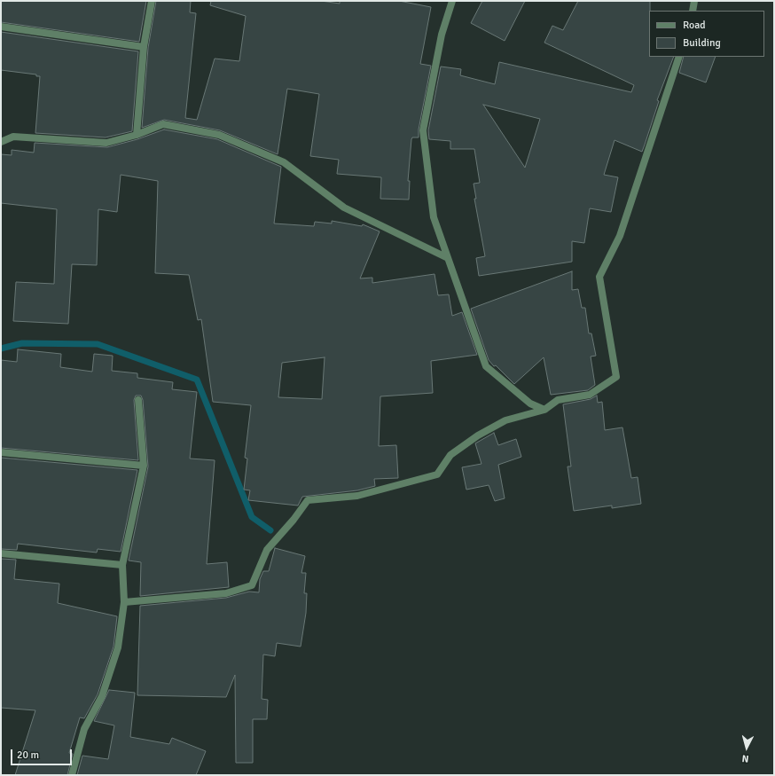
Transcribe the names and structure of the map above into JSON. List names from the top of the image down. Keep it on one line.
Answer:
{"legend":["Road","Building"],"scale_bar":"20 m","north":"bottom"}
